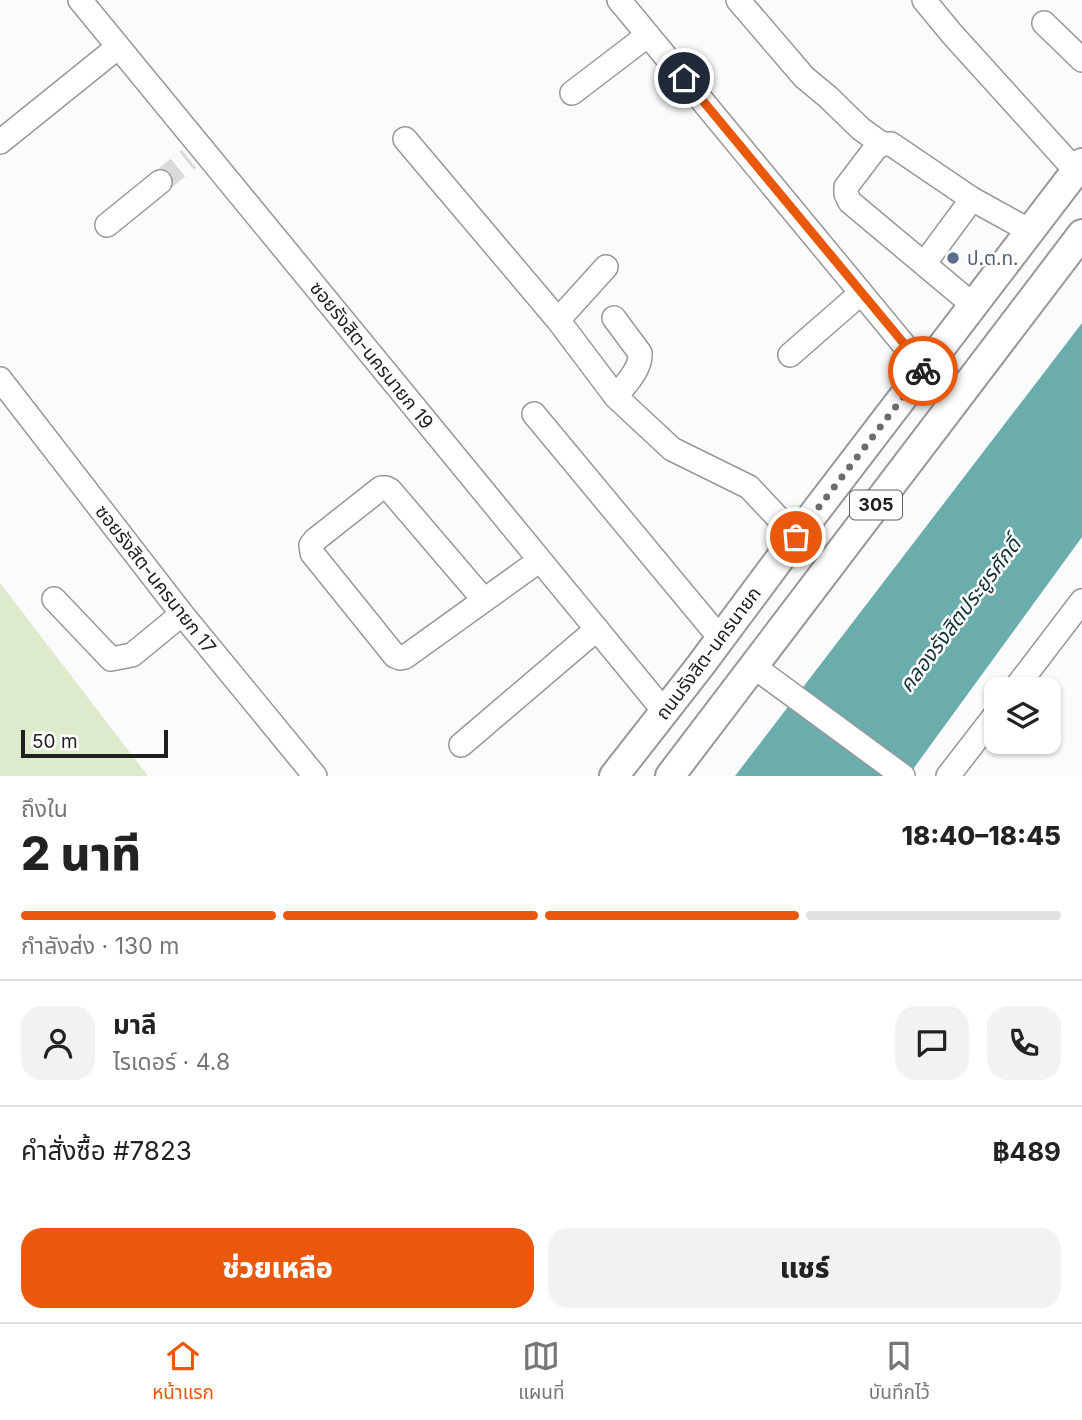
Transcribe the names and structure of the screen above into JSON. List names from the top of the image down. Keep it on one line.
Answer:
{"streets":{"main road":["305","ถนนรังสิต-นครนายก"],"street":["ซอยรังสิต-นครนายก 19","ซอยรังสิต-นครนายก 17"]},"crossings":[["ซอยรังสิต-นครนายก 19","ถนนรังสิต-นครนายก"]],"water":["คลองรังสิตประยูรศักดิ์"],"places":["ป.ต.ท."],"scale_bar":"50 m","page":{"scale":"50 m","heading":["2 นาที","ถึงใน","18:40–18:45"],"panel":["มาลี","ไรเดอร์ · 4.8","คำสั่งซื้อ #7823","฿489"],"bar":"กำลังส่ง · 130 m","buttons":["ช่วยเหลือ","แชร์"],"tabs":["หน้าแรก","แผนที่","บันทึกไว้"]}}
